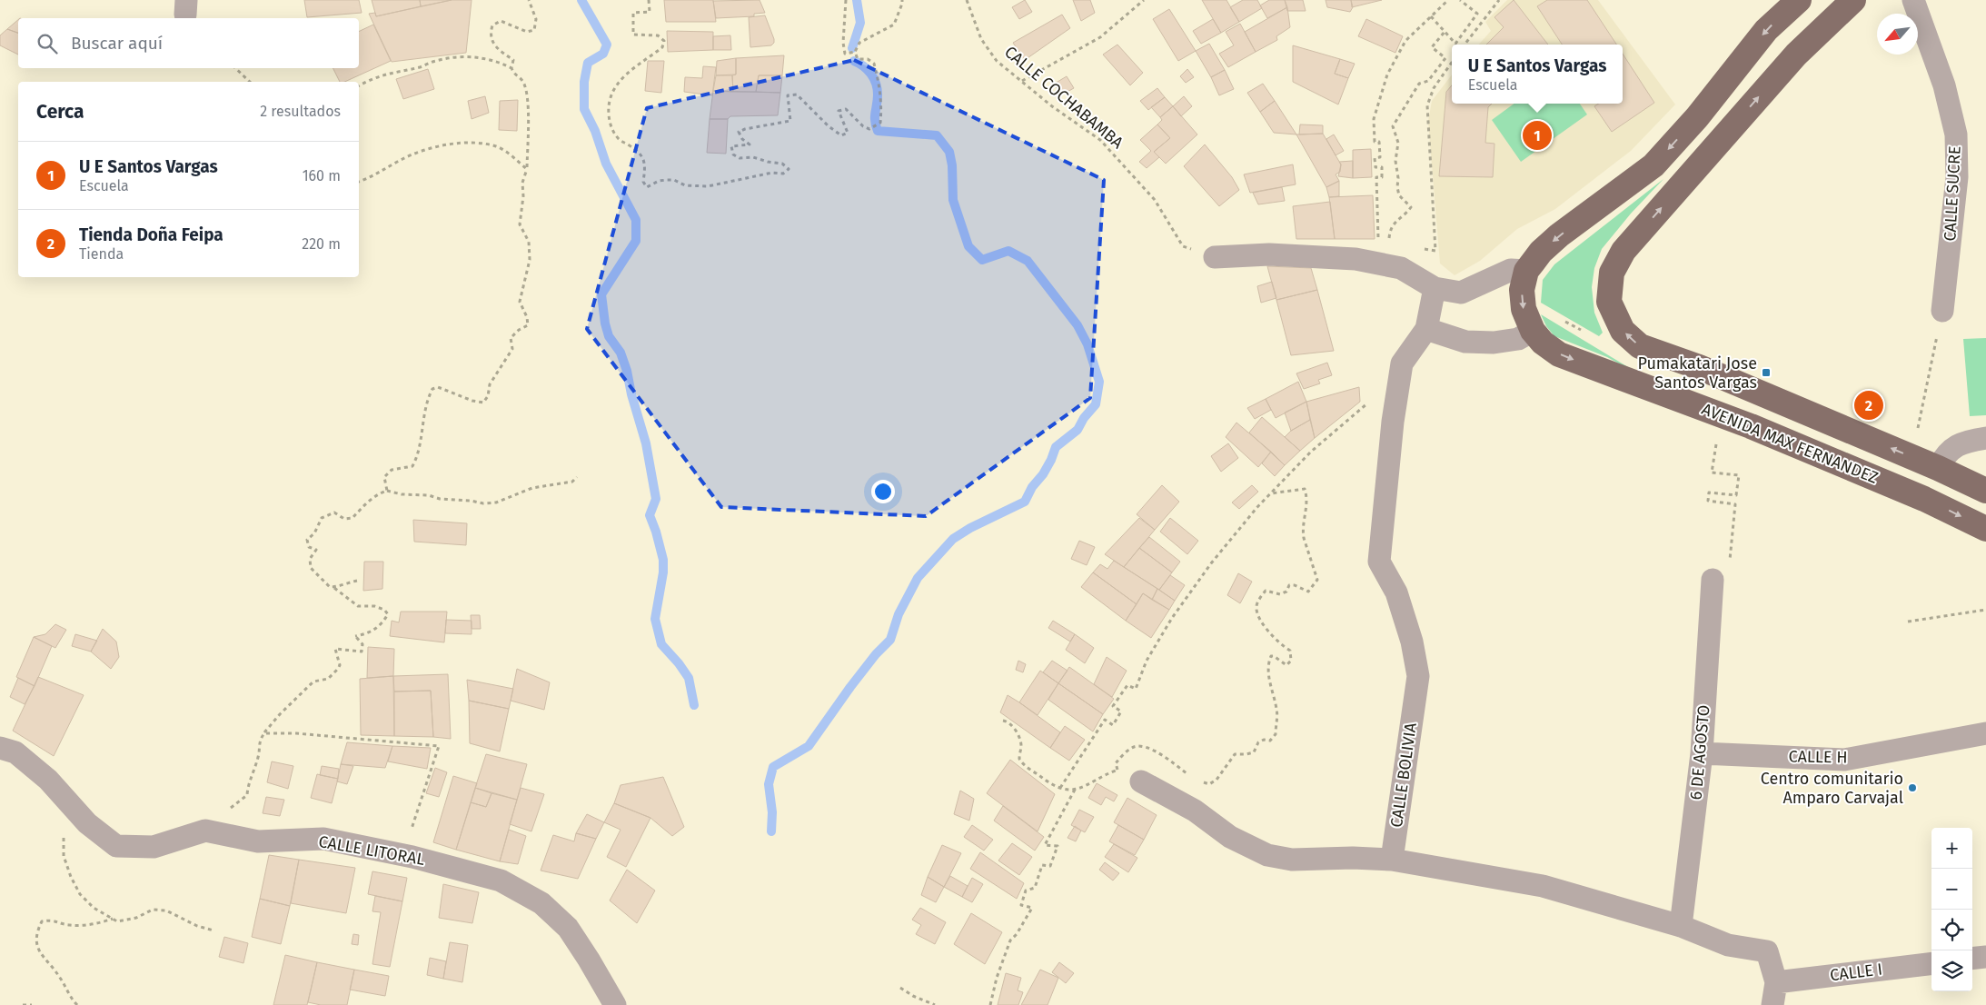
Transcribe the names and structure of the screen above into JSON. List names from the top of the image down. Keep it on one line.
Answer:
{"streets":{"main road":["AVENIDA MAX FERNANDEZ"],"street":["CALLE SUCRE","6 DE AGOSTO","CALLE H","CALLE BOLIVIA","CALLE LITORAL","CALLE I"],"path":["CALLE COCHABAMBA"]},"crossings":[["6 DE AGOSTO","CALLE H"]],"places":{"transit":["Pumakatari Jose Santos Vargas"],"other":["Centro comunitario Amparo Carvajal"]},"north":"bottom left","page":{"search":"Buscar aquí","popup":["U E Santos Vargas","Escuela"],"heading":["Cerca","2 resultados"],"pins":["1","2"],"list":[{"mark":"1","name":"U E Santos Vargas","note":"Escuela","value":"160 m"},{"mark":"2","name":"Tienda Doña Feipa","note":"Tienda","value":"220 m"}],"map_buttons":["+","−"]}}
